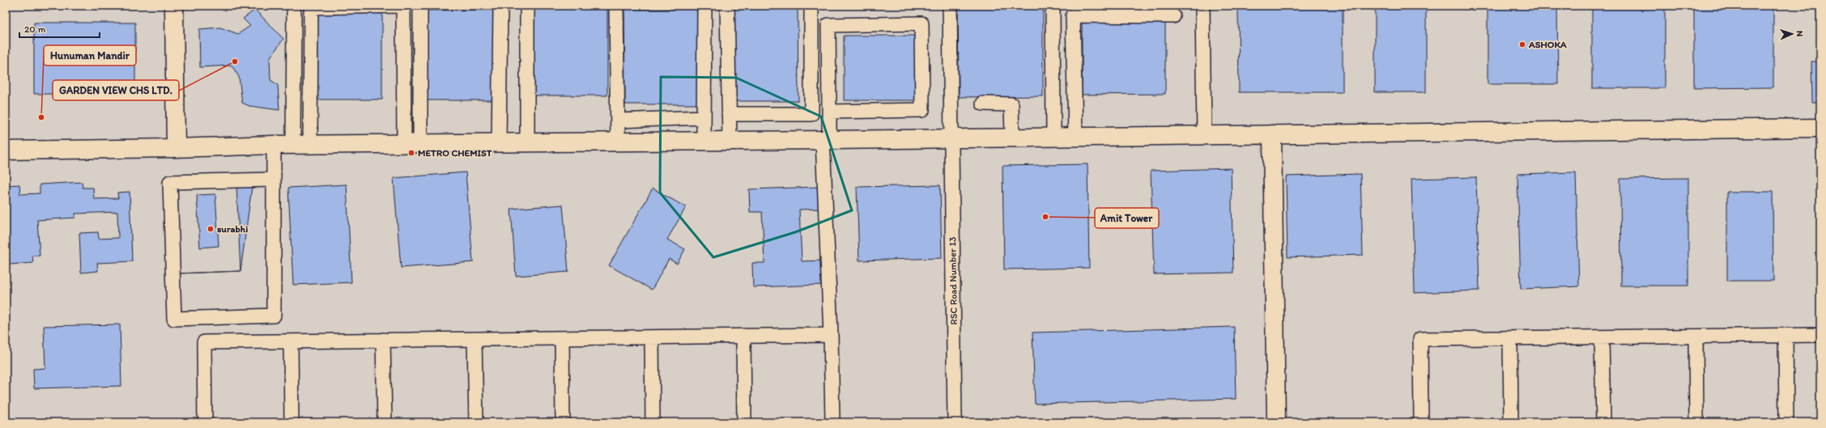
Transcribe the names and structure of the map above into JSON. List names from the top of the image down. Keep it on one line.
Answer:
{"streets":{"lane":["RSC Road Number 13"]},"places":["ASHOKA","GARDEN VIEW CHS LTD.","Hunuman Mandir","METRO CHEMIST","Amit Tower","surabhi"],"scale_bar":"20 m","north":"right"}
